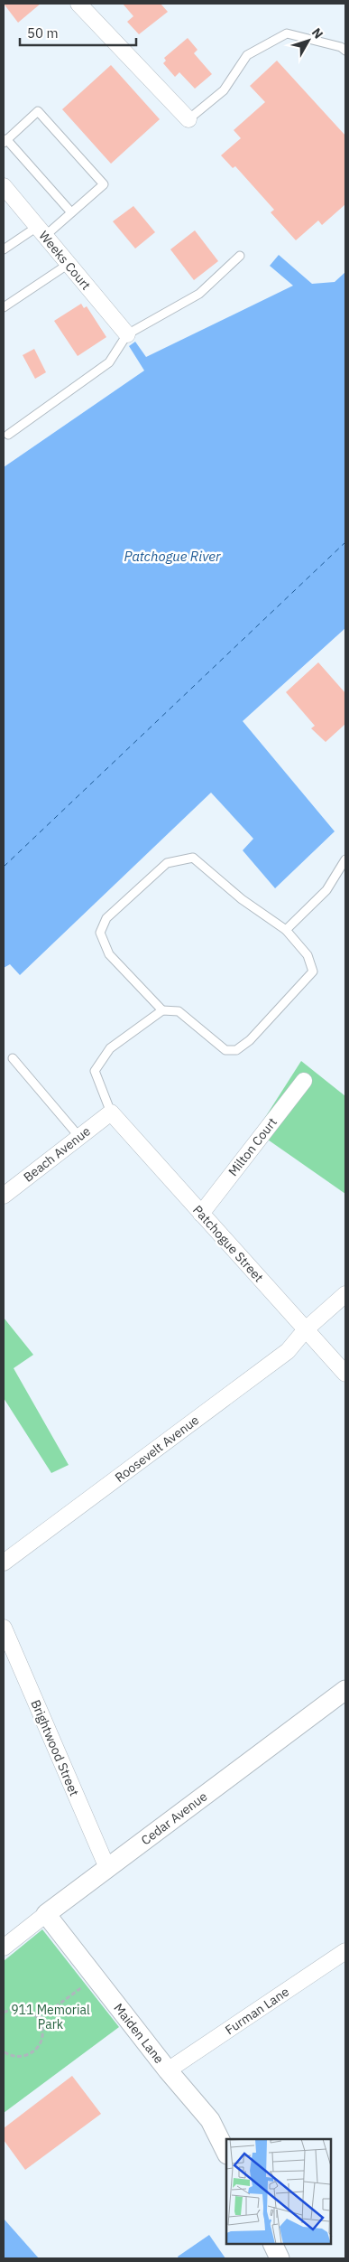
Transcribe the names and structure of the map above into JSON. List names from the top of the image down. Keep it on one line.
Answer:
{"streets":{"street":["Weeks Court","Milton Court","Beach Avenue","Patchogue Street","Roosevelt Avenue","Brightwood Street","Cedar Avenue","Furman Lane","Maiden Lane"]},"crossings":[["Milton Court","Patchogue Street"],["Beach Avenue","Patchogue Street"],["Patchogue Street","Roosevelt Avenue"],["Brightwood Street","Cedar Avenue"],["Cedar Avenue","Maiden Lane"],["Furman Lane","Maiden Lane"]],"water":["Patchogue River"],"parks":["911 Memorial Park"],"scale_bar":"50 m","north":"top right"}
